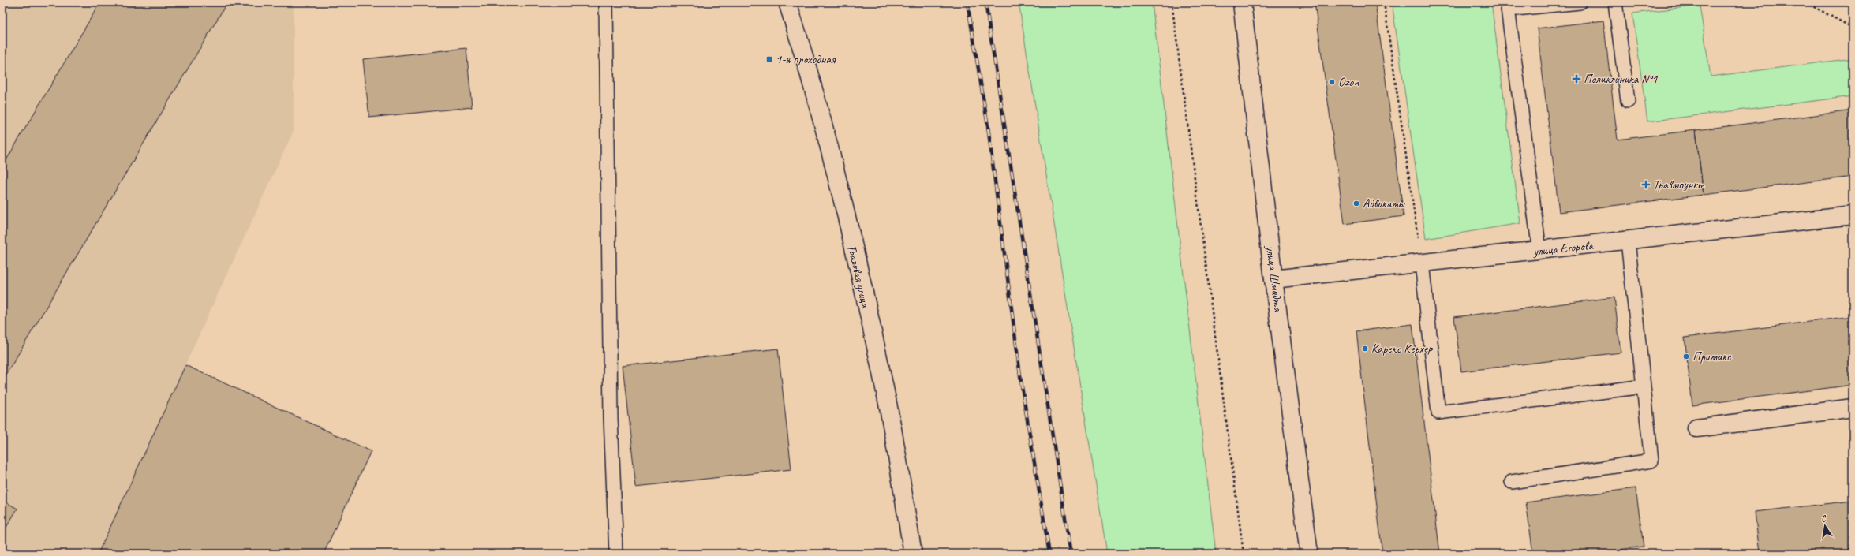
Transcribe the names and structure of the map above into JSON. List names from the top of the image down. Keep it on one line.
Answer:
{"streets":{"street":["улица Егорова","Траловая улица","улица Шмидта"]},"crossings":[["улица Егорова","улица Шмидта"]],"places":{"transit":["1-я проходная"],"health":["Поликлиника №1","Травмпункт"],"other":["Ozon","Адвокаты","Карекс Керхер","Примакс"]},"north":"top"}
